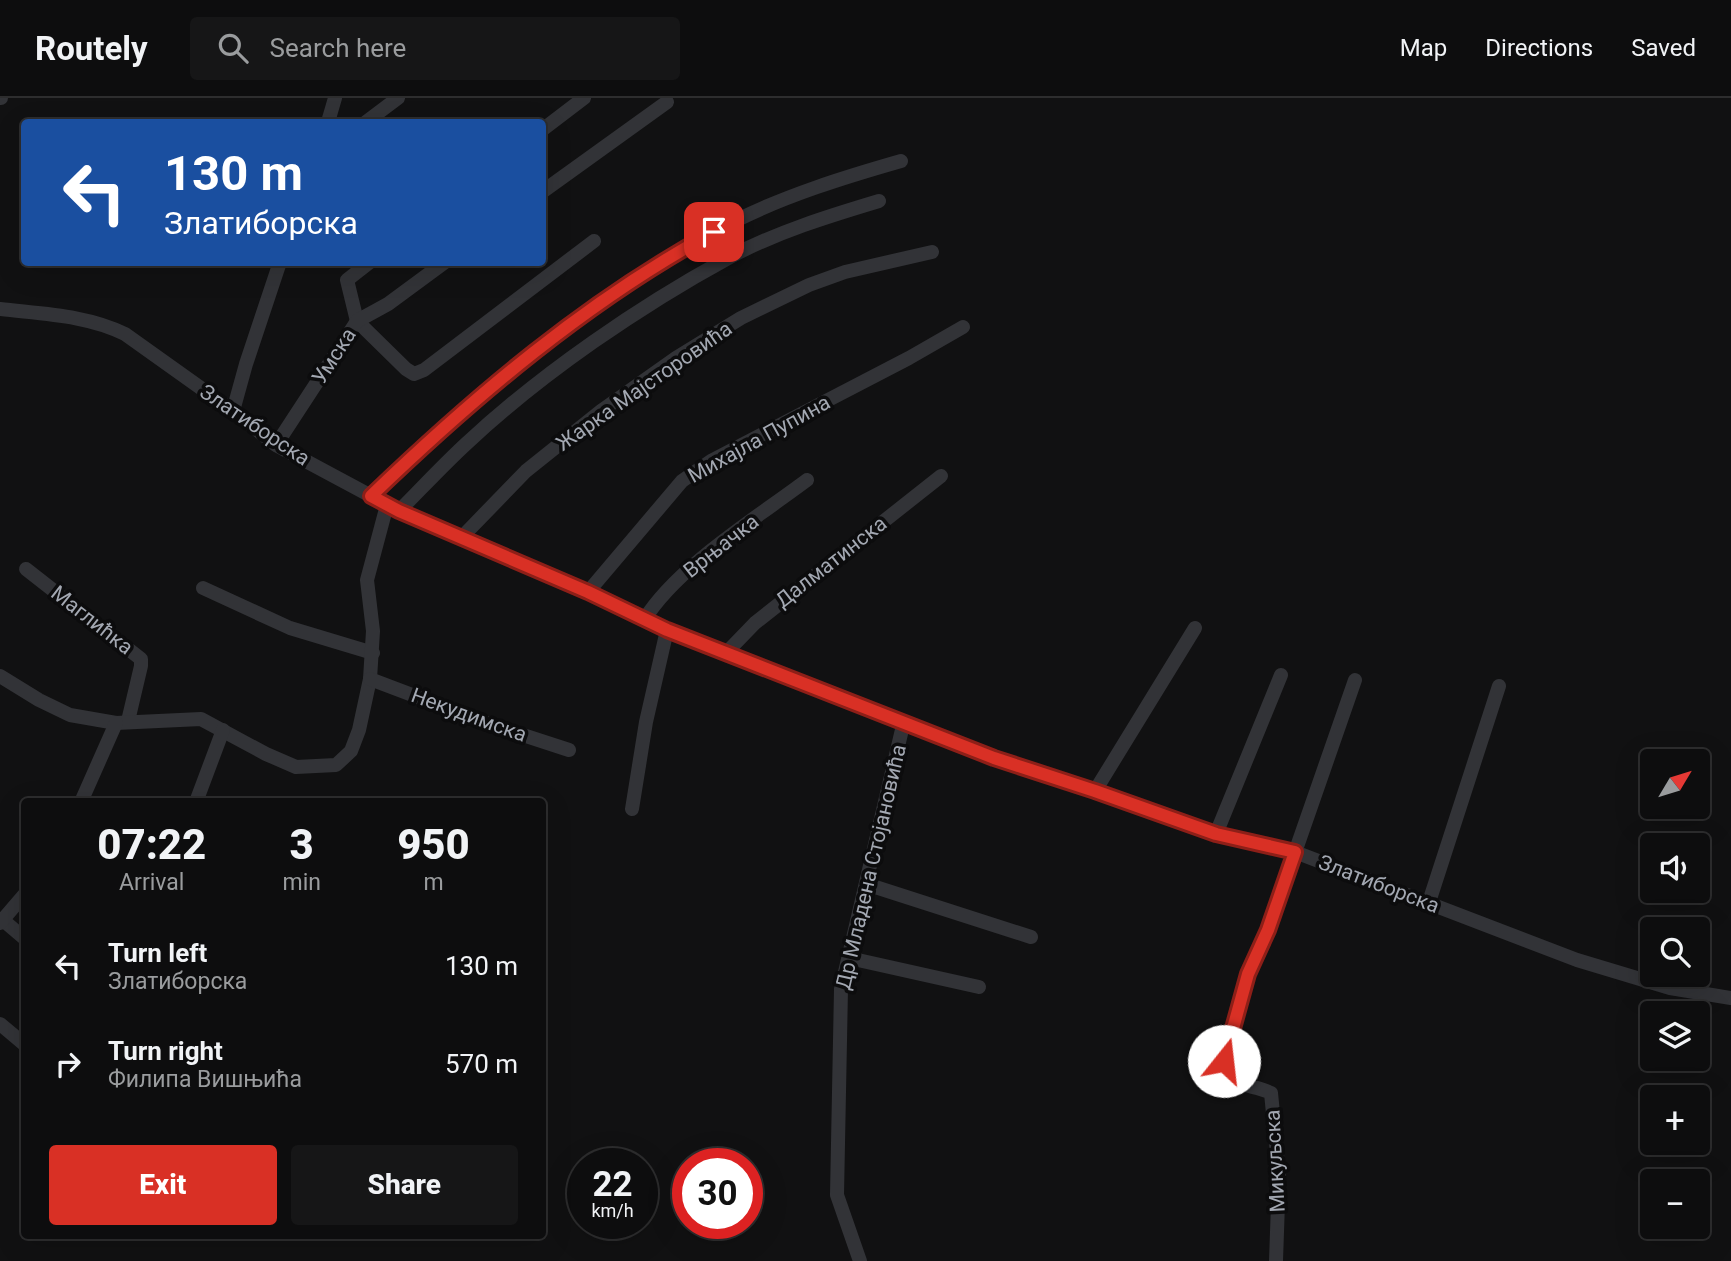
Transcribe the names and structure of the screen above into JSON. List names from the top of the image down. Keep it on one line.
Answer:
{"streets":{"street":["Умска","Жарка Мајсторовића","Златиборска","Михајла Пупина","Врњачка","Далматинска","Маглићка","Некудимска","Др Младена Стојановића","Микуљска"]},"crossings":[["Умска","Златиборска"],["Жарка Мајсторовића","Златиборска"],["Златиборска","Михајла Пупина"],["Златиборска","Врњачка"],["Златиборска","Далматинска"],["Златиборска","Др Младена Стојановића"],["Златиборска","Микуљска"]],"north":"top right","page":{"header":"Routely","search":"Search here","nav":["Map","Directions","Saved"],"turn":["130 m","Златиборска"],"map_buttons":["+","−"],"eta":["07:22","Arrival","3","min","950","m"],"list":[{"name":"Turn left","note":"Златиборска","value":"130 m"},{"name":"Turn right","note":"Филипа Вишњића","value":"570 m"}],"buttons":["Exit","Share"],"speed":"22 km/h","limit":"30"}}
